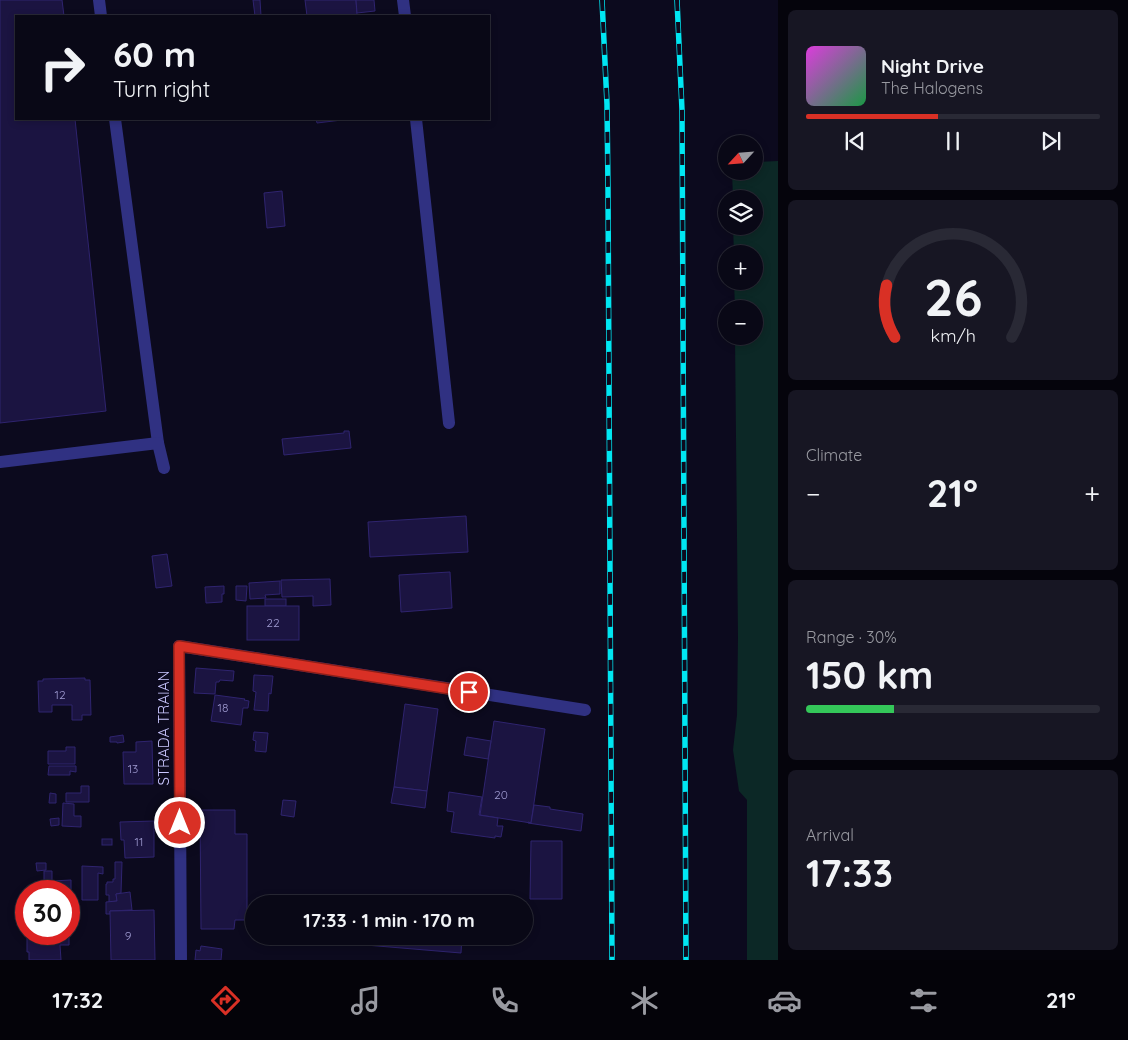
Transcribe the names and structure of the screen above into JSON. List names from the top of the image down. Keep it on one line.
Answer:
{"streets":{"street":["STRADA TRAIAN"]},"house_numbers":["22","12","18","13","20","11","9"],"north":"bottom left","page":{"turn":["60 m","Turn right"],"song":["Night Drive","The Halogens"],"map_buttons":["+","−"],"tile":["Climate",["Range · 30%","150 km"],["Arrival","17:33"]],"heat":["−","21°","+"],"limit":"30","trip":"17:33 · 1 min · 170 m","tabs":["17:32","21°"],"gauge":["26","km/h"]}}
